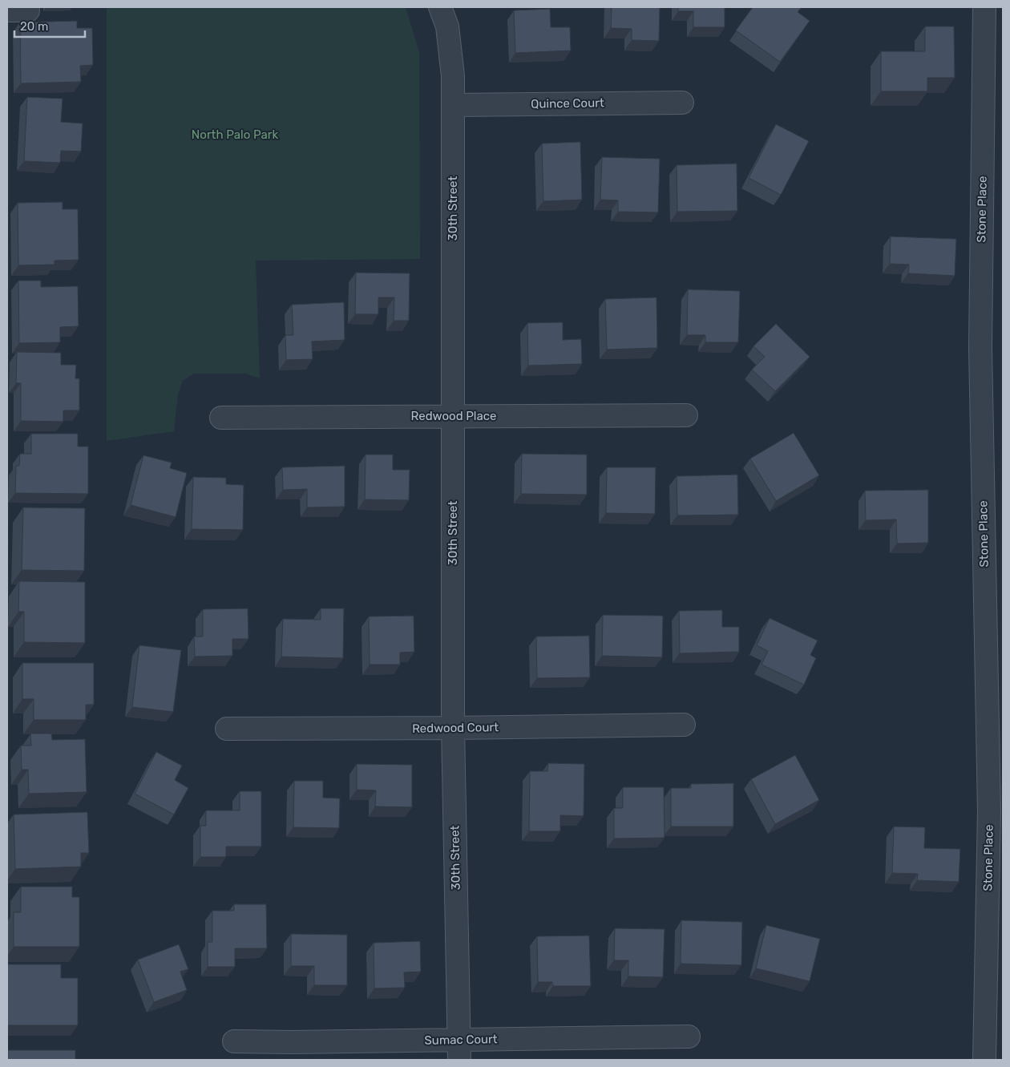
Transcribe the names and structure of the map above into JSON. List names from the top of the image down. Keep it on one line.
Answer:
{"streets":{"street":["Quince Court","30th Street","Stone Place","Redwood Place","Redwood Court","Sumac Court"]},"crossings":[["Quince Court","30th Street"],["30th Street","Redwood Place"],["30th Street","Redwood Court"],["30th Street","Sumac Court"]],"parks":["North Palo Park"],"scale_bar":"20 m"}
